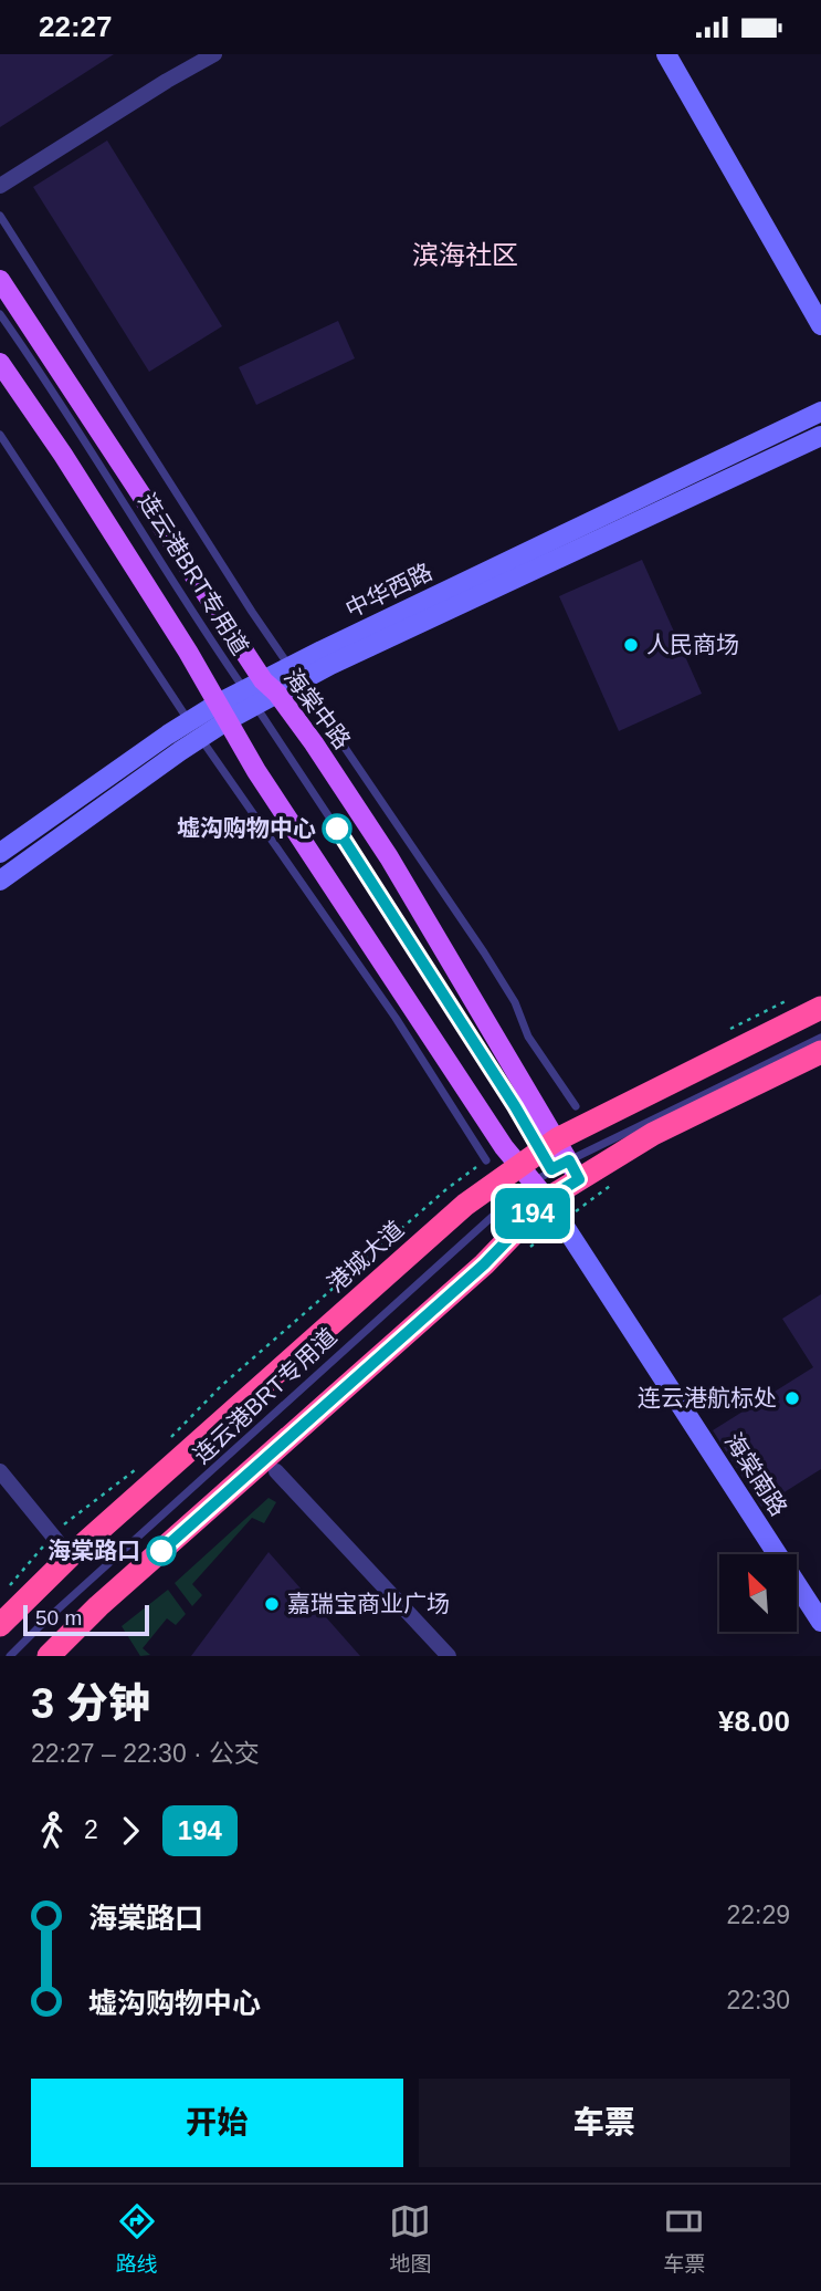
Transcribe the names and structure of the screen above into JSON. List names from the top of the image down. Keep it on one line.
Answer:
{"streets":{"highway":["港城大道"],"main road":["中华西路","海棠中路","海棠南路"],"lane":["连云港BRT专用道"]},"crossings":[["连云港BRT专用道","海棠中路"],["连云港BRT专用道","港城大道"],["连云港BRT专用道","海棠南路"],["海棠中路","港城大道"],["港城大道","海棠南路"]],"districts":["滨海社区"],"places":["人民商场","墟沟购物中心","连云港航标处","海棠路口","嘉瑞宝商业广场"],"lines":["bus line 194"],"scale_bar":"50 m","north":"top left","page":{"status":"22:27","on_map":"194","scale":"50 m","heading":["3 分钟","22:27 – 22:30 · 公交","¥8.00"],"legs":["2","194"],"list":[{"name":"海棠路口","value":"22:29"},{"name":"墟沟购物中心","value":"22:30"}],"buttons":["开始","车票"],"tabs":["路线","地图","车票"]}}
